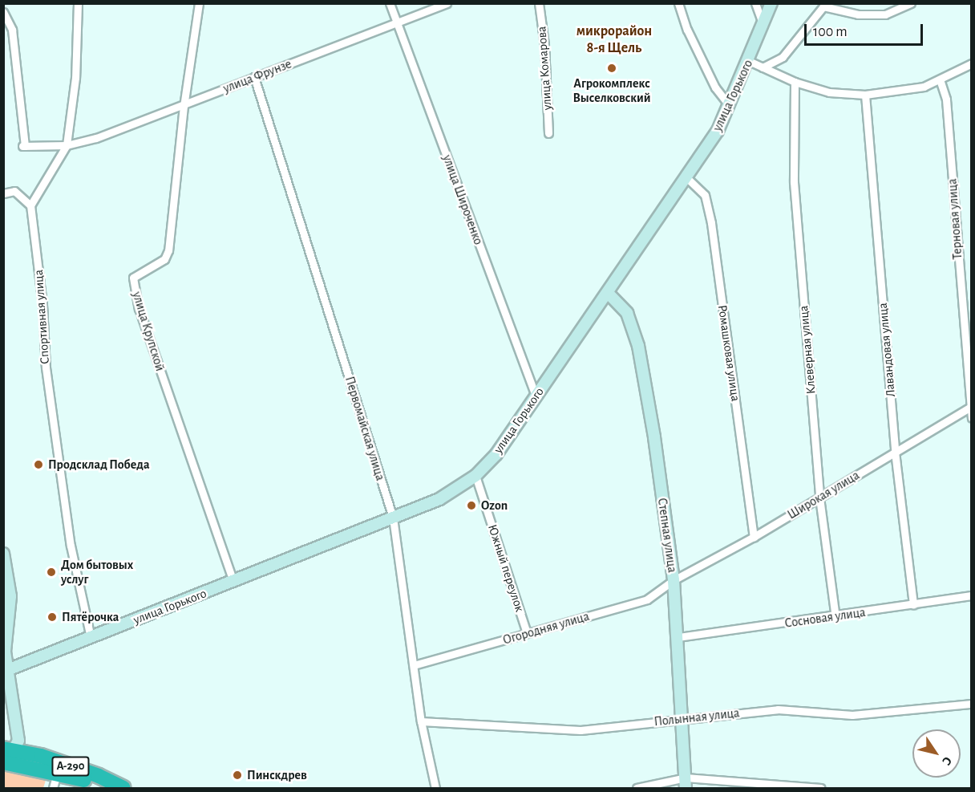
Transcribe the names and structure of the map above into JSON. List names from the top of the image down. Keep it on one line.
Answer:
{"streets":{"highway":["А-290"],"main road":["улица Горького","Степная улица"],"street":["улица Комарова","улица Фрунзе","улица Широченко","Терновая улица","Спортивная улица","улица Крупской","Клеверная улица","Лавандовая улица","Ромашковая улица","Первомайская улица","Широкая улица","Южный переулок","Сосновая улица","Огородняя улица","Полынная улица"]},"crossings":[["улица Фрунзе","улица Широченко"],["улица Фрунзе","улица Крупской"],["улица Фрунзе","Первомайская улица"],["улица Горького","улица Широченко"],["улица Горького","Спортивная улица"],["улица Горького","улица Крупской"],["улица Горького","Ромашковая улица"],["улица Горького","Первомайская улица"],["улица Горького","Степная улица"],["улица Горького","Южный переулок"],["Терновая улица","Широкая улица"],["Клеверная улица","Широкая улица"],["Клеверная улица","Сосновая улица"],["Лавандовая улица","Широкая улица"],["Лавандовая улица","Сосновая улица"],["Ромашковая улица","Широкая улица"],["Первомайская улица","Огородняя улица"],["Первомайская улица","Полынная улица"],["Широкая улица","Степная улица"],["Широкая улица","Огородняя улица"],["Степная улица","Сосновая улица"],["Степная улица","Огородняя улица"],["Степная улица","Полынная улица"],["Южный переулок","Огородняя улица"]],"districts":["микрорайон 8-я Щель"],"places":["Агрокомплекс Выселковский","Продсклад Победа","Ozon","Дом бытовых услуг","Пятёрочка","Пинскдрев"],"scale_bar":"100 m","north":"bottom right"}
